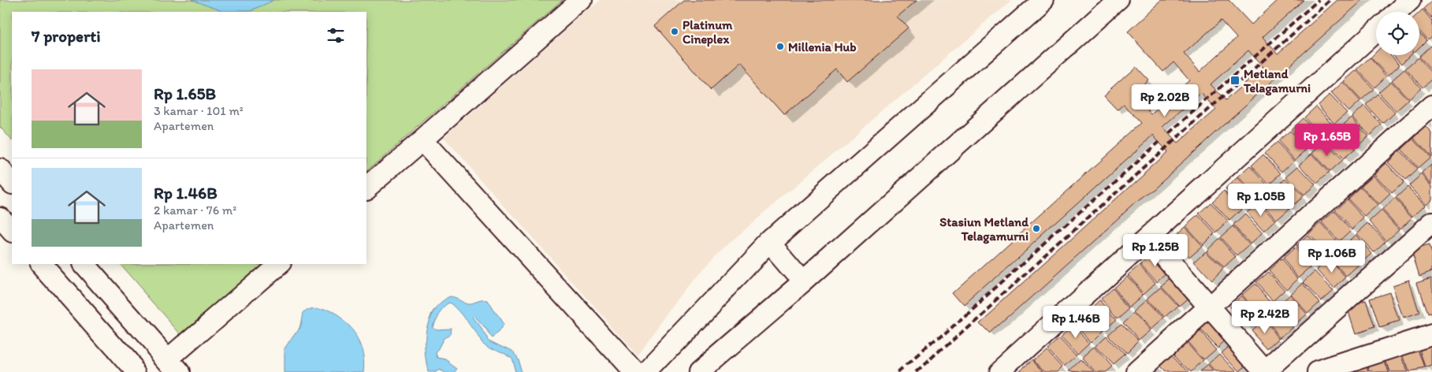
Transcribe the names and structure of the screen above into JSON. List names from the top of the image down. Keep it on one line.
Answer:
{"places":{"other":["Platinum Cineplex","Millenia Hub","Stasiun Metland Telagamurni"],"transit":["Metland Telagamurni"]},"page":{"heading":"7 properti","list":[{"name":"Rp 1.65B","note":"3 kamar · 101 m² · Apartemen"},{"name":"Rp 1.46B","note":"2 kamar · 76 m² · Apartemen"}],"price":["Rp 2.02B","Rp 1.65B","Rp 1.05B","Rp 1.25B","Rp 1.06B","Rp 2.42B","Rp 1.46B"]}}
